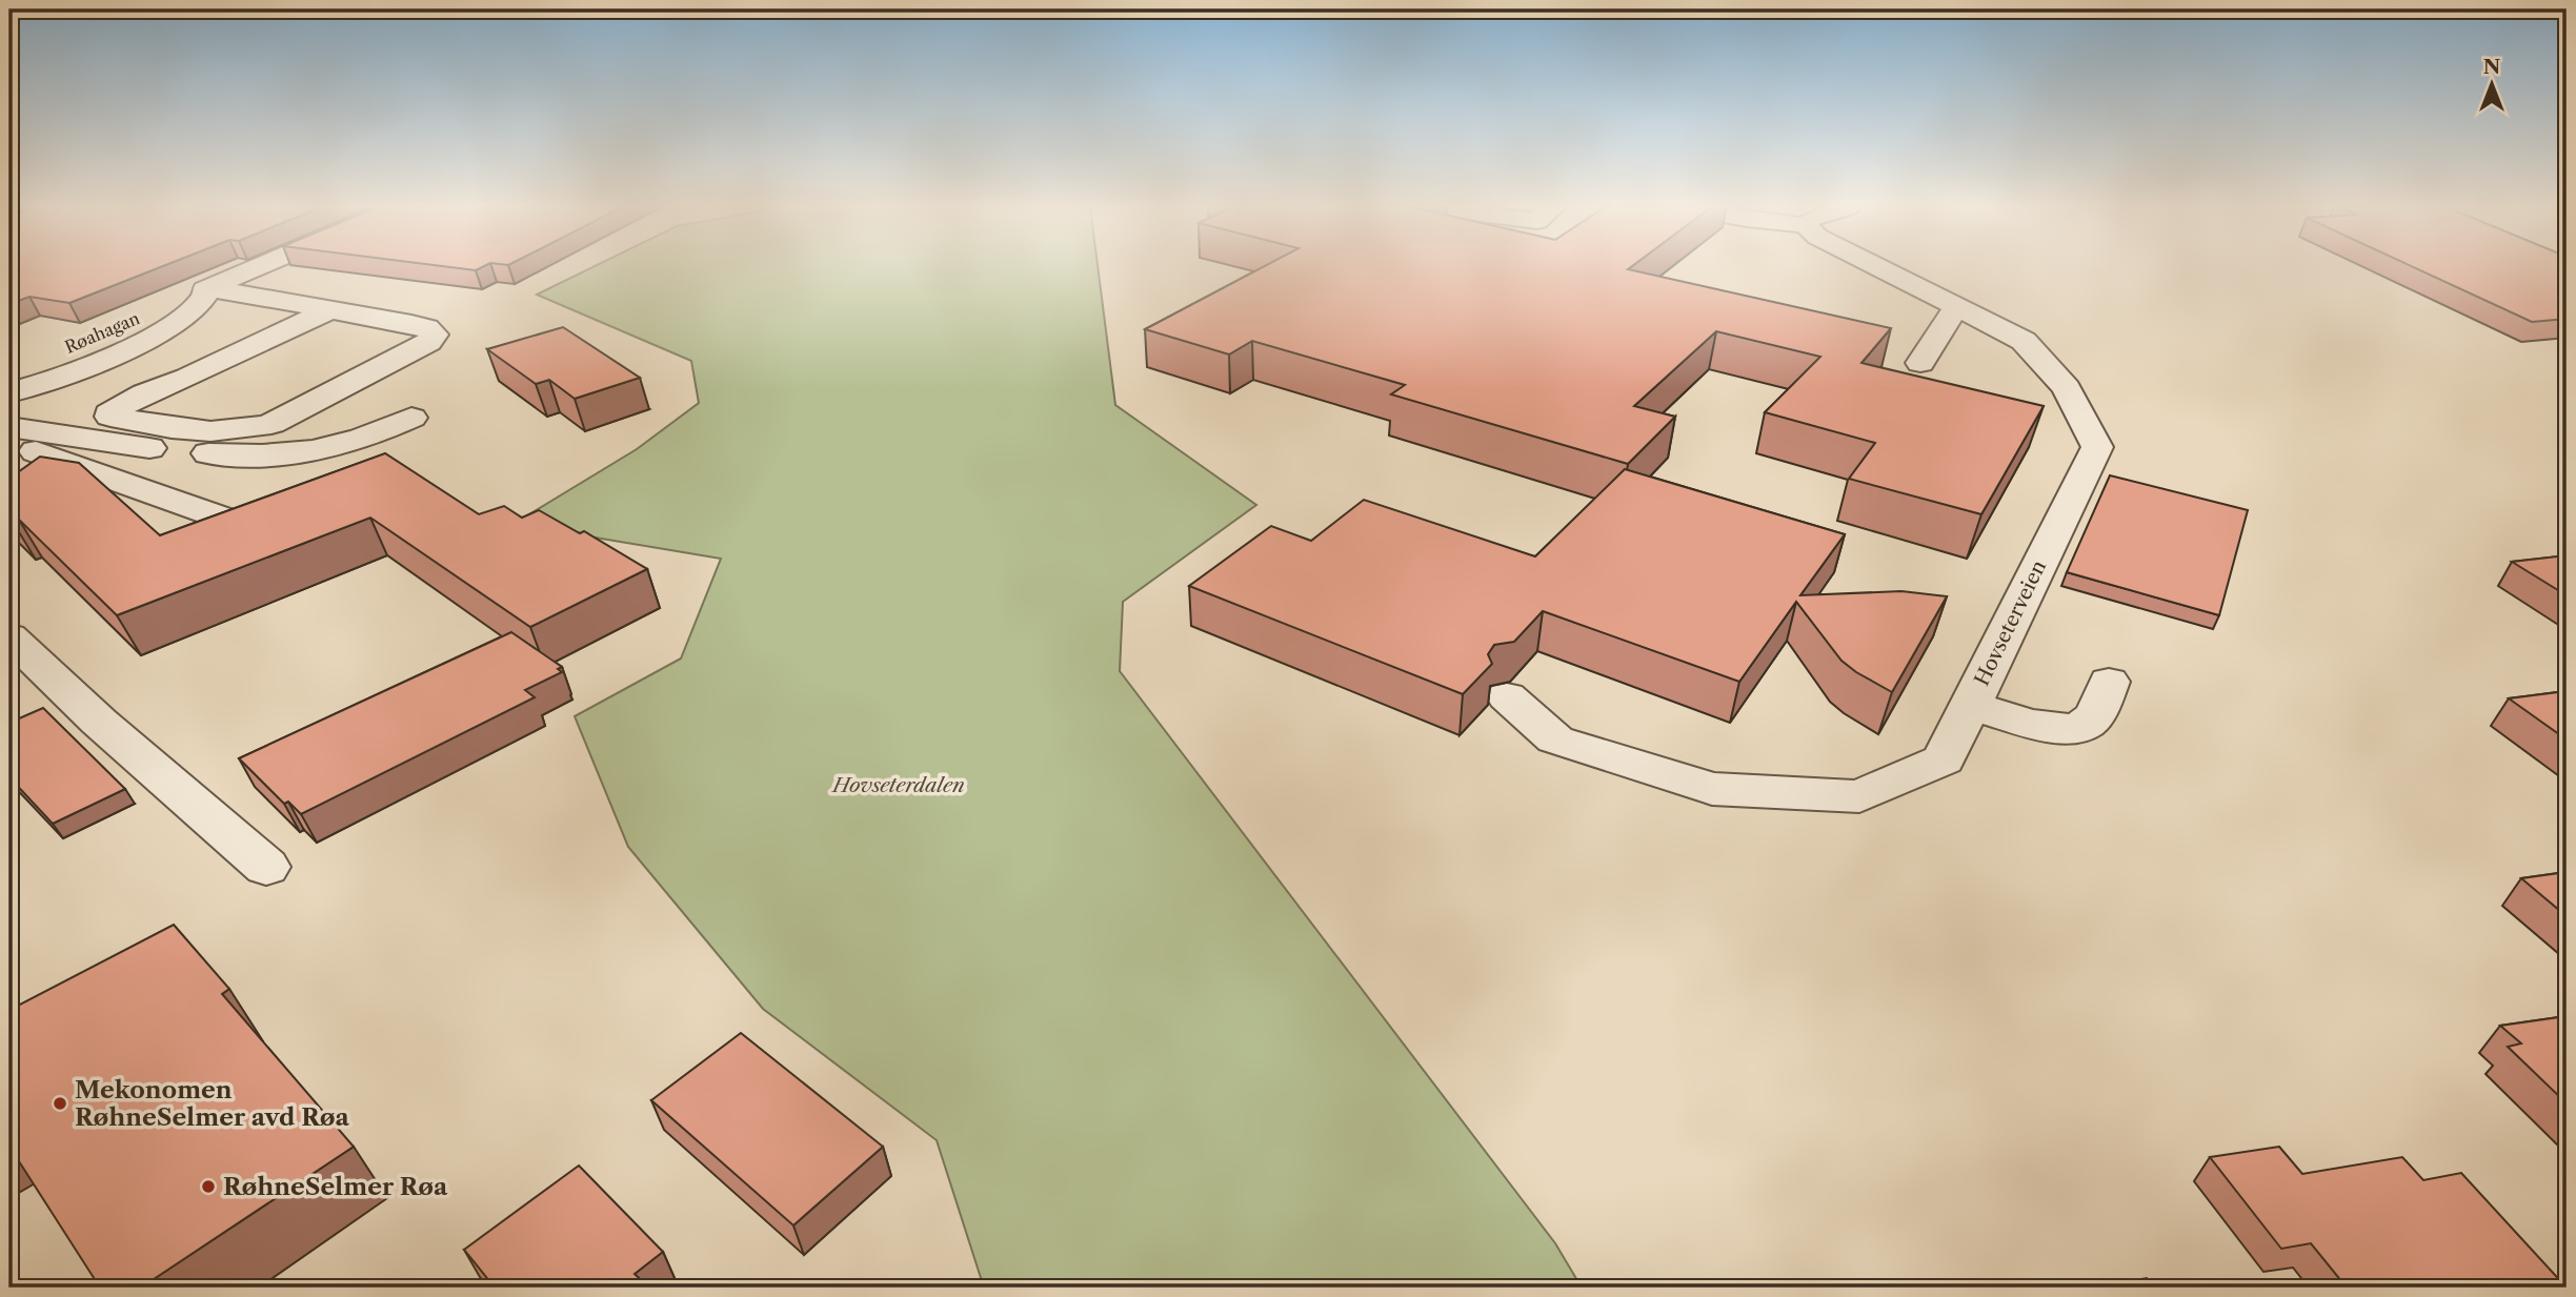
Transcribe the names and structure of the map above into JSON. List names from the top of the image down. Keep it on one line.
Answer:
{"streets":{"street":["Røahagan","Hovseterveien"]},"parks":["Hovseterdalen"],"places":["Mekonomen RøhneSelmer avd Røa","RøhneSelmer Røa"],"north":"top"}
